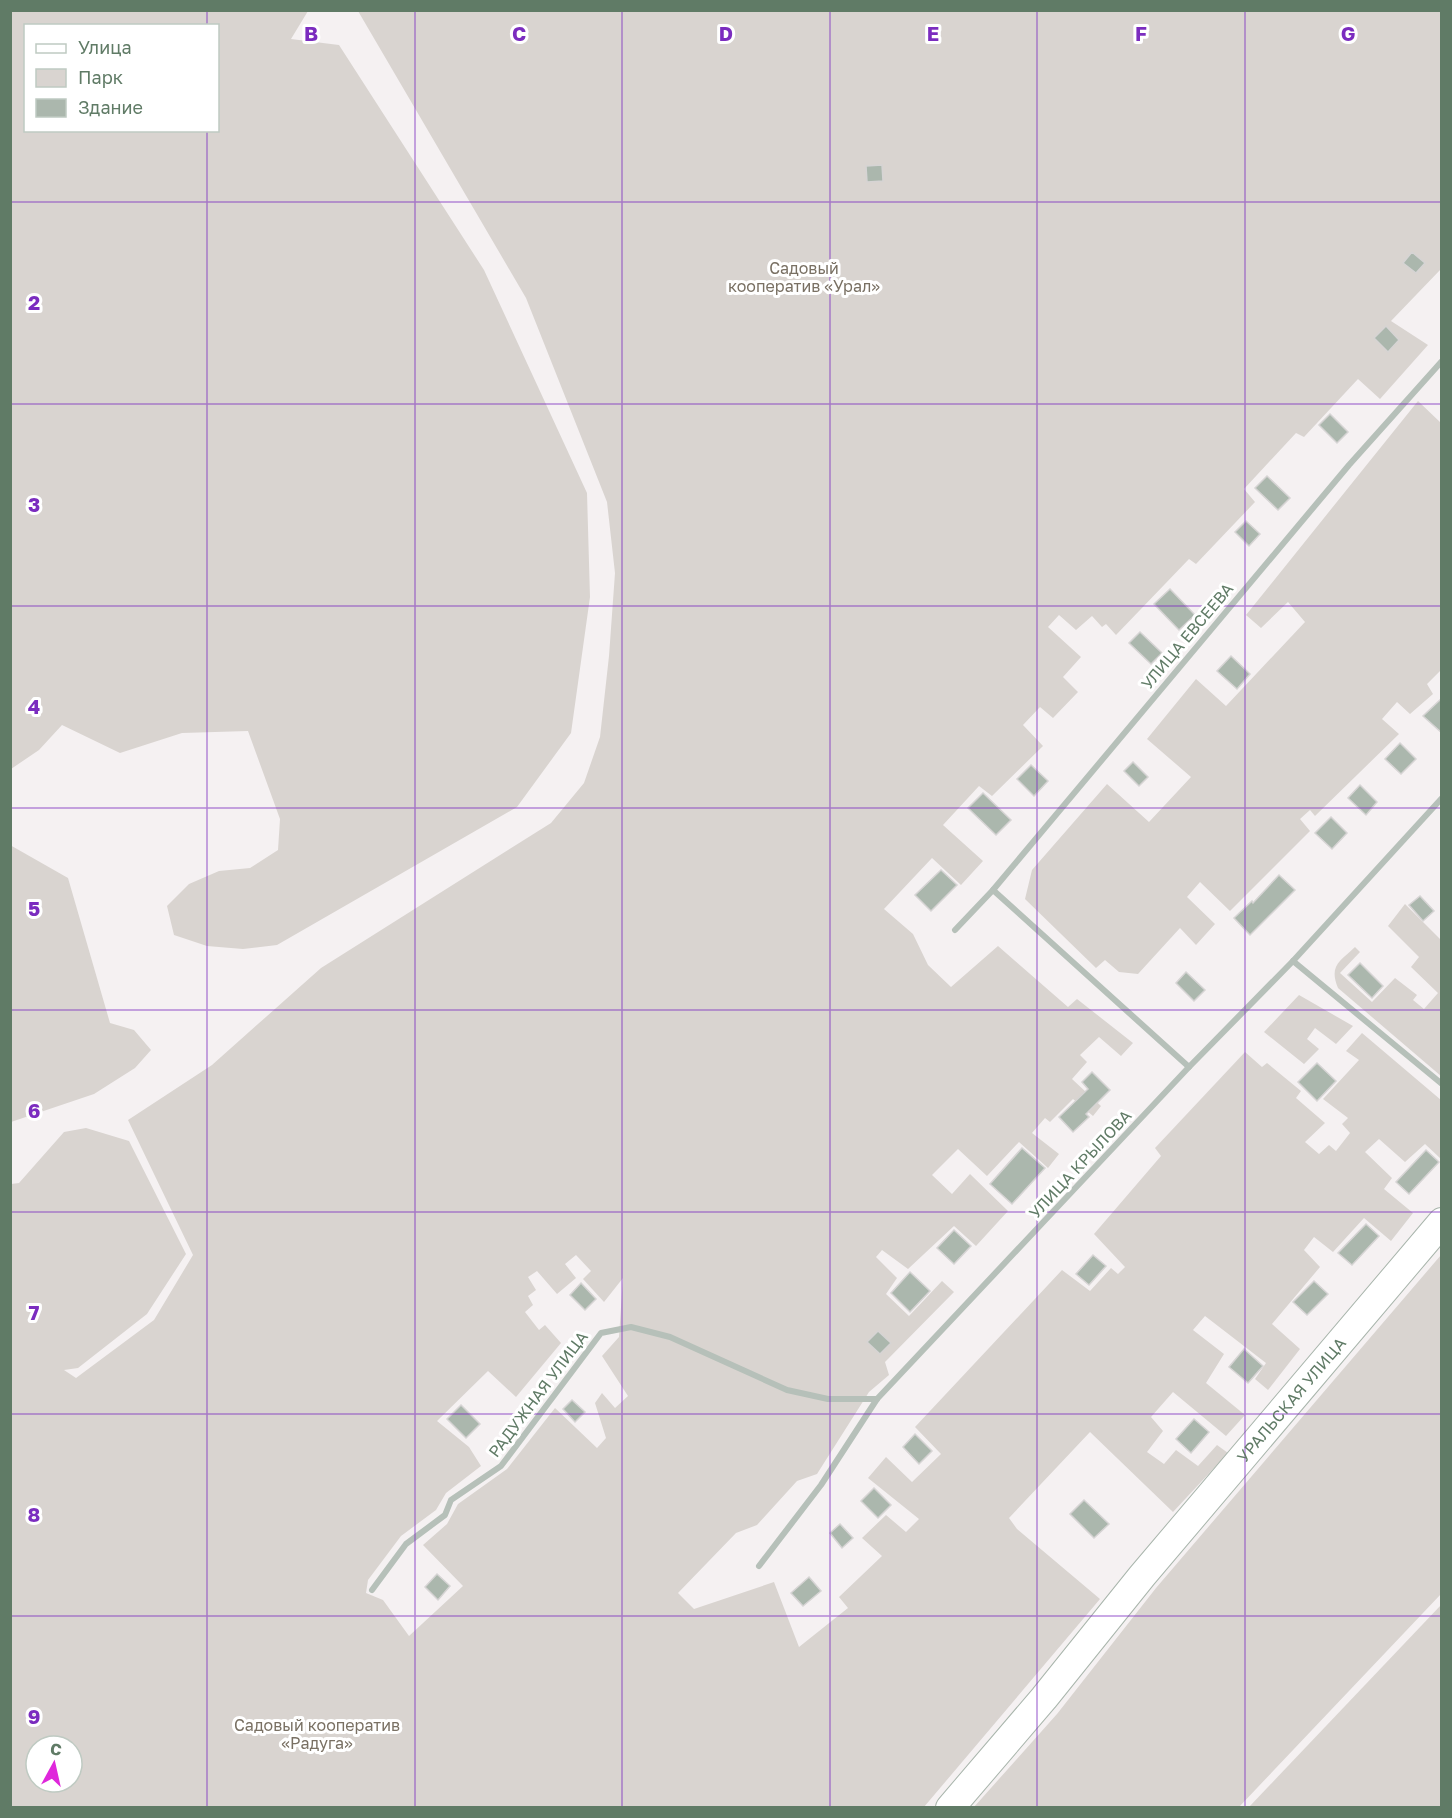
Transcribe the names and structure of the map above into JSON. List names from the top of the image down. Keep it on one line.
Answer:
{"streets":{"main road":["УРАЛЬСКАЯ УЛИЦА"],"street":["УЛИЦА ЕВСЕЕВА","УЛИЦА КРЫЛОВА","РАДУЖНАЯ УЛИЦА"]},"crossings":[["УЛИЦА КРЫЛОВА","РАДУЖНАЯ УЛИЦА"]],"parks":["Садовый кооператив «Урал»","Садовый кооператив «Радуга»"],"legend":["Улица","Парк","Здание"],"north":"top","grid":{"columns":["B","C","D","E","F","G"],"rows":["2","3","4","5","6","7","8","9"]}}
